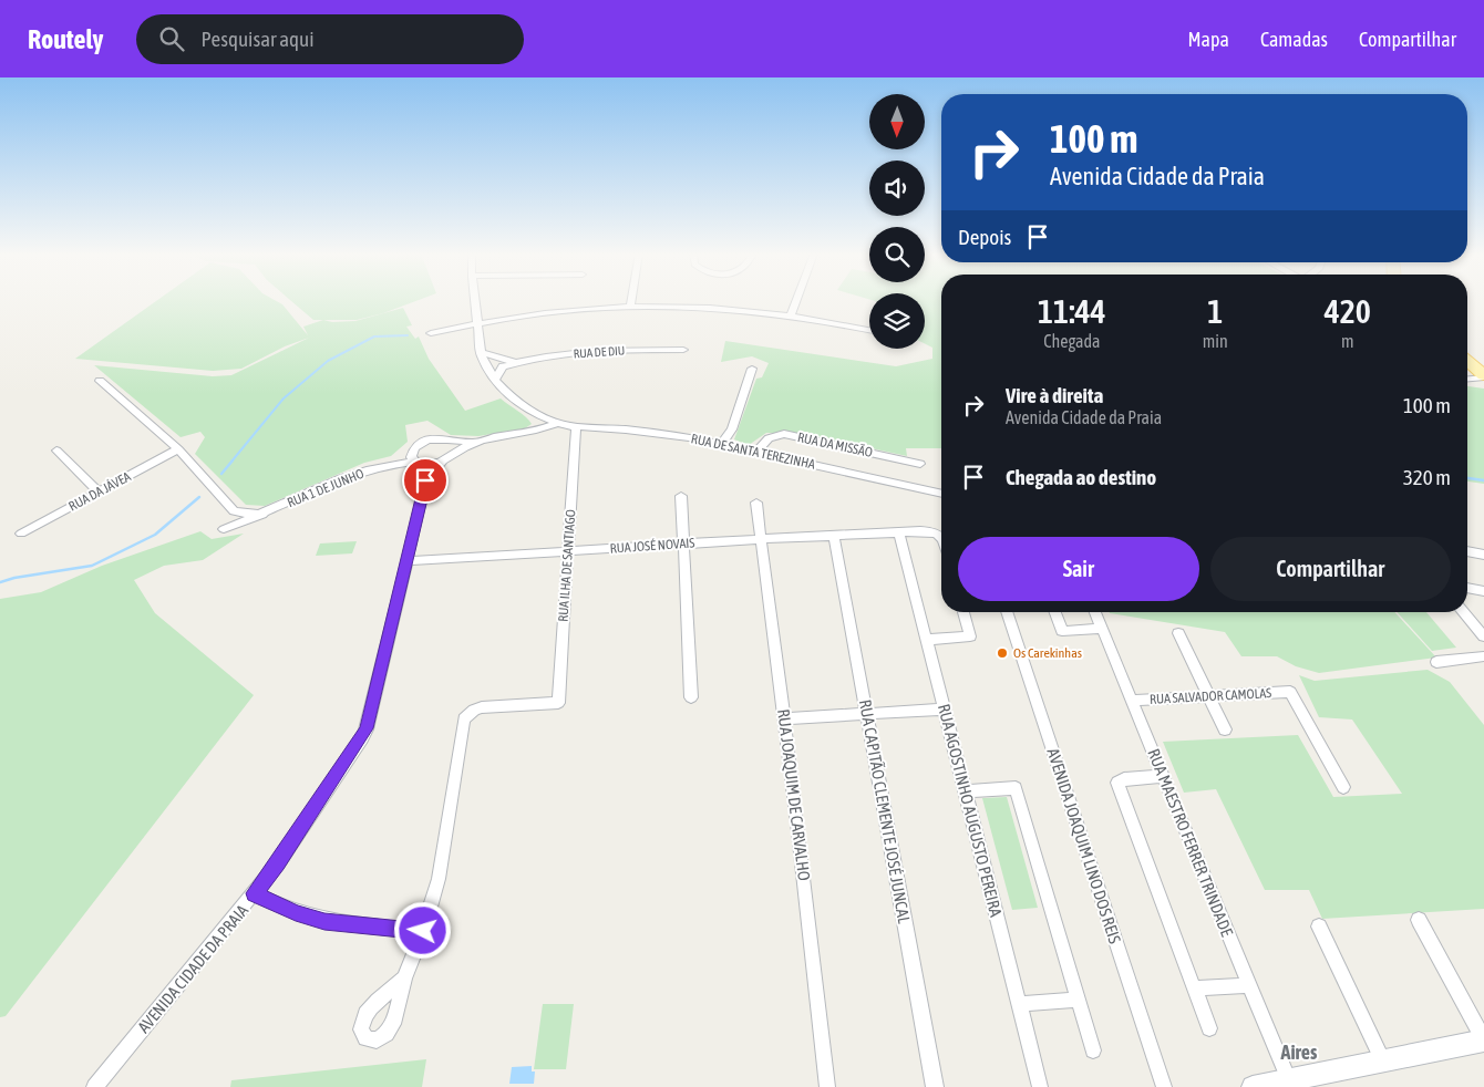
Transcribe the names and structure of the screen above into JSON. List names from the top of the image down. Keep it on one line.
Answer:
{"streets":{"street":["RUA DE DIU","RUA DA MISSÃO","RUA DE SANTA TEREZINHA","RUA 1 DE JUNHO","RUA DA JÁVEA","RUA JOSÉ NOVAIS","RUA ILHA DE SANTIAGO","RUA SALVADOR CAMOLAS","RUA JOAQUIM DE CARVALHO","RUA AGOSTINHO AUGUSTO PEREIRA","RUA CAPITÃO CLEMENTE JOSÉ JUNCAL","RUA MAESTRO FERRER TRINDADE","AVENIDA JOAQUIM LINO DOS REIS","AVENIDA CIDADE DA PRAIA"]},"crossings":[["RUA DE DIU","RUA DE SANTA TEREZINHA"],["RUA DA MISSÃO","RUA DE SANTA TEREZINHA"],["RUA DE SANTA TEREZINHA","RUA ILHA DE SANTIAGO"],["RUA JOSÉ NOVAIS","RUA ILHA DE SANTIAGO"],["RUA JOSÉ NOVAIS","RUA JOAQUIM DE CARVALHO"],["RUA JOSÉ NOVAIS","RUA AGOSTINHO AUGUSTO PEREIRA"],["RUA JOSÉ NOVAIS","RUA CAPITÃO CLEMENTE JOSÉ JUNCAL"],["RUA JOSÉ NOVAIS","AVENIDA CIDADE DA PRAIA"],["RUA SALVADOR CAMOLAS","RUA MAESTRO FERRER TRINDADE"]],"districts":["Aires"],"places":["Os Carekinhas"],"north":"bottom","page":{"header":"Routely","search":"Pesquisar aqui","nav":["Mapa","Camadas","Compartilhar"],"turn":["100 m","Avenida Cidade da Praia"],"then":"Depois","eta":["11:44","Chegada","1","min","420","m"],"list":[{"name":"Vire à direita","note":"Avenida Cidade da Praia","value":"100 m"},{"name":"Chegada ao destino","value":"320 m"}],"buttons":["Sair","Compartilhar"]}}
